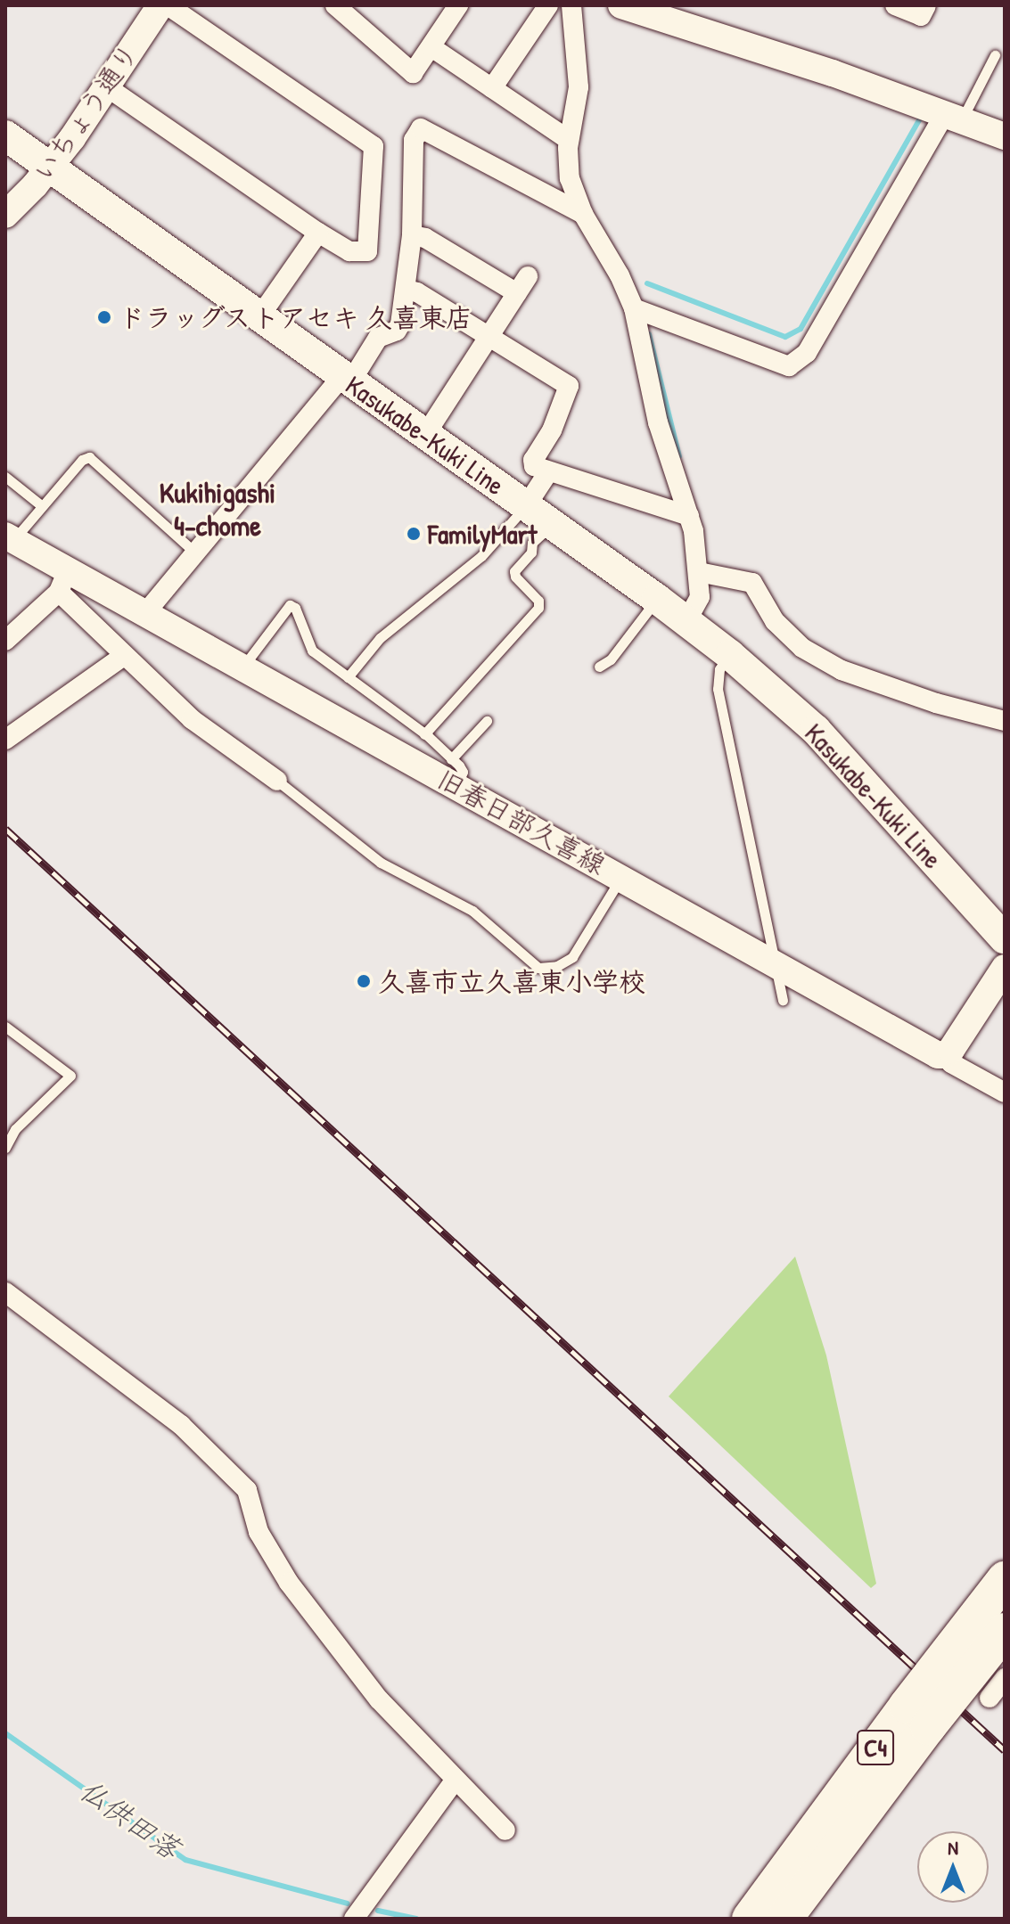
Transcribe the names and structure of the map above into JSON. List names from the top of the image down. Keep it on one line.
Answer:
{"streets":{"highway":["C4"],"main road":["Kasukabe-Kuki Line"],"street":["いちょう通り","旧春日部久喜線"]},"crossings":[["いちょう通り","Kasukabe-Kuki Line"]],"districts":["Kukihigashi 4-chome"],"water":["仏供田落"],"places":["ドラッグストアセキ 久喜東店","FamilyMart","久喜市立久喜東小学校"],"north":"top"}
